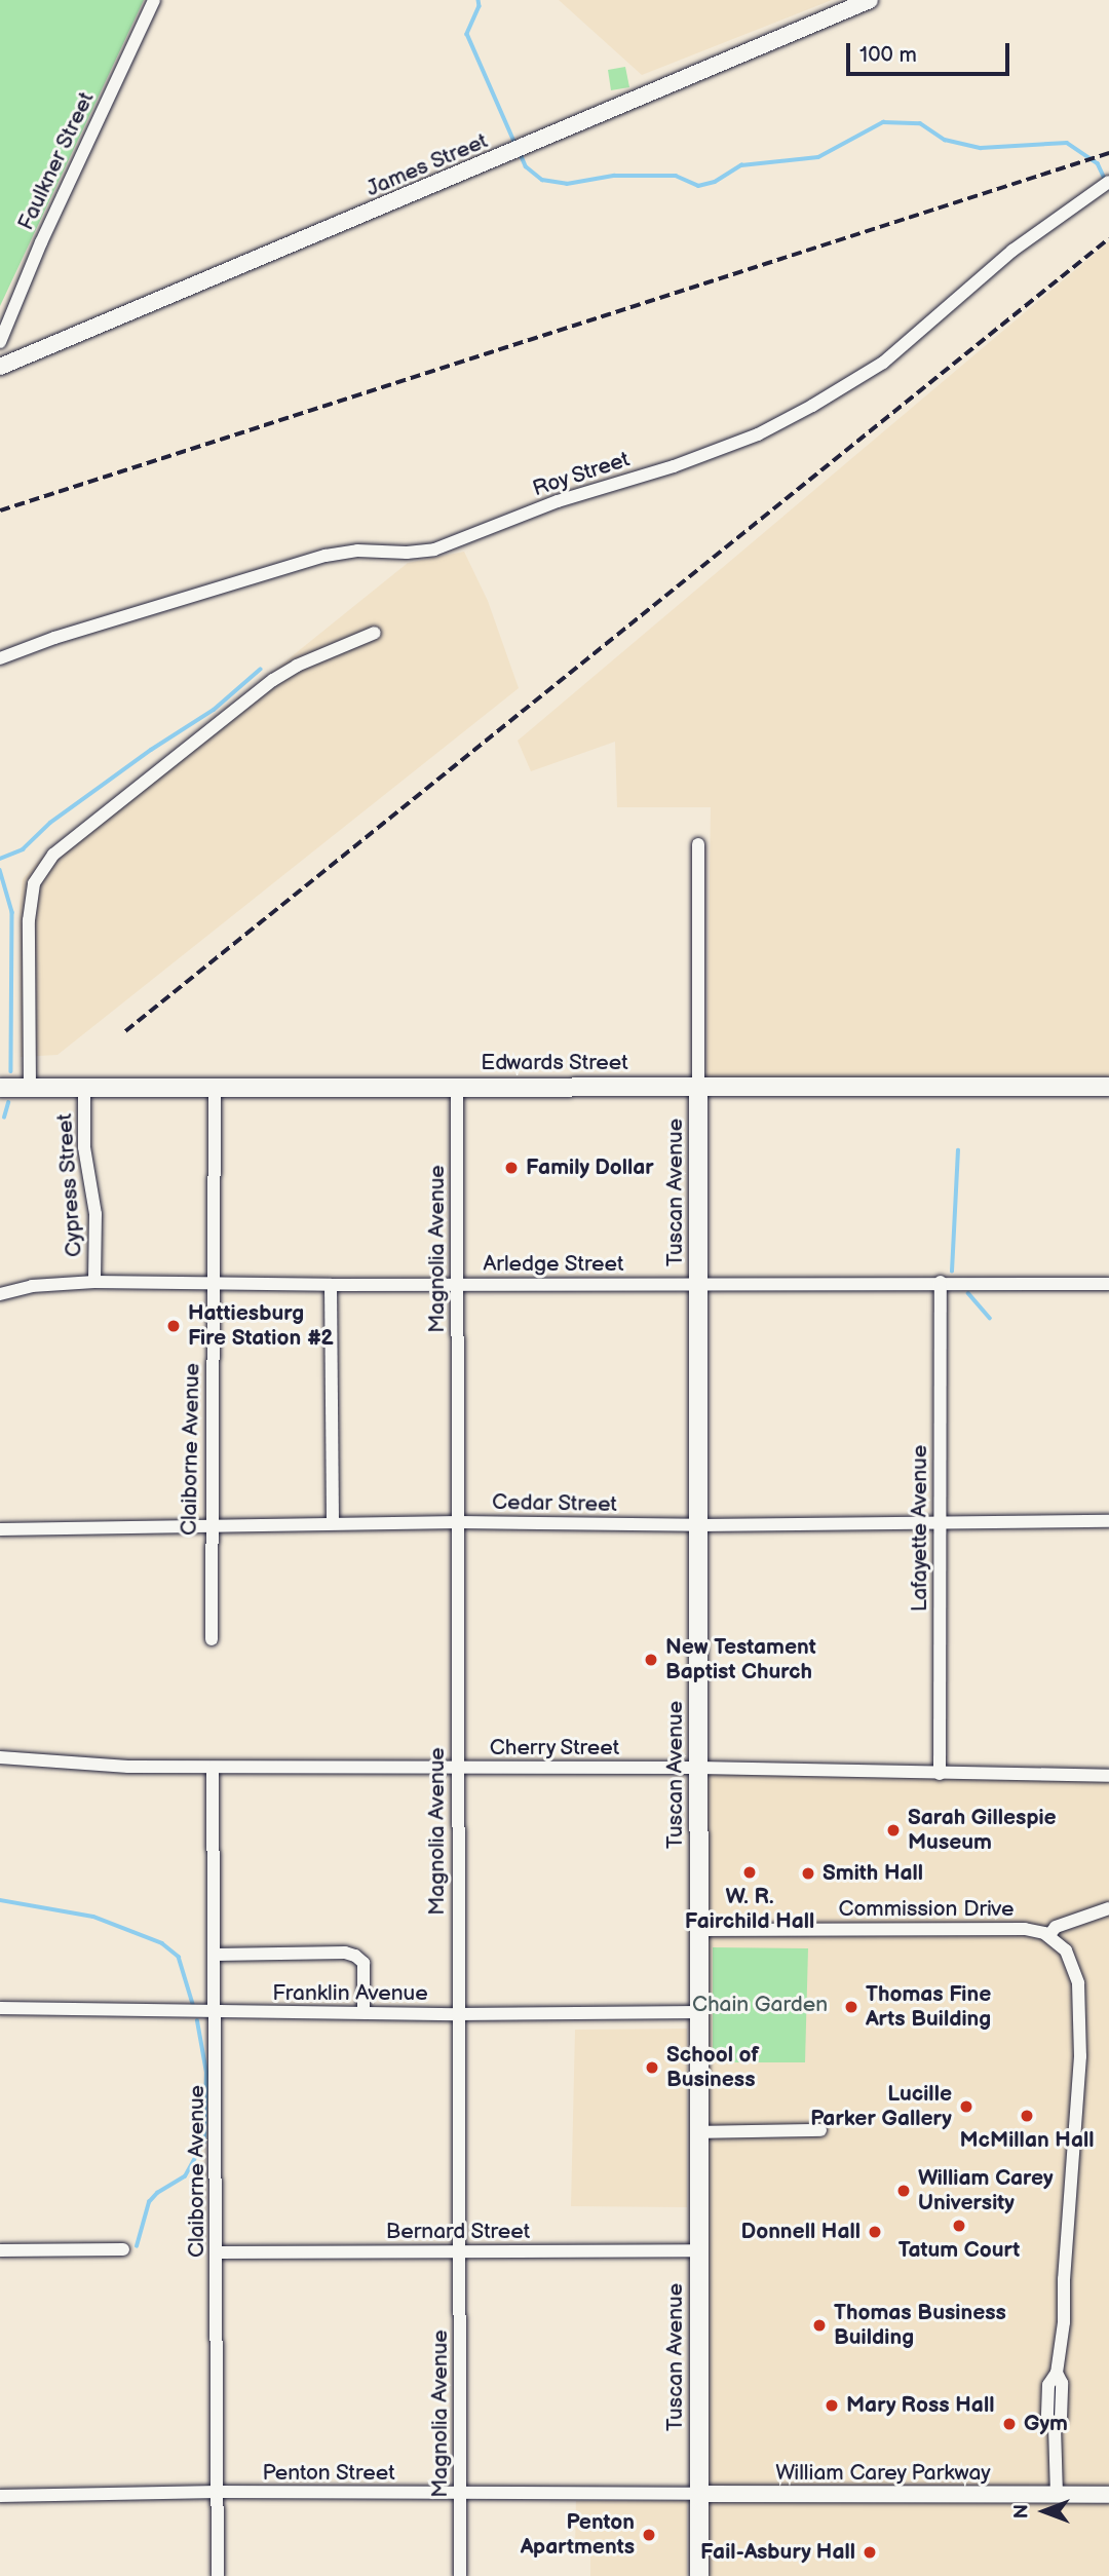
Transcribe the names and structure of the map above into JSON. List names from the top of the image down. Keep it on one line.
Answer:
{"streets":{"main road":["Edwards Street","Tuscan Avenue"],"street":["Faulkner Street","James Street","Roy Street","Cypress Street","Magnolia Avenue","Arledge Street","Claiborne Avenue","Cedar Street","Lafayette Avenue","Cherry Street","Commission Drive","Franklin Avenue","Bernard Street","Penton Street","William Carey Parkway"]},"crossings":[["Edwards Street","Cypress Street"],["Edwards Street","Tuscan Avenue"],["Edwards Street","Magnolia Avenue"],["Edwards Street","Claiborne Avenue"],["Cypress Street","Arledge Street"],["Tuscan Avenue","Arledge Street"],["Tuscan Avenue","Cedar Street"],["Tuscan Avenue","Cherry Street"],["Tuscan Avenue","Commission Drive"],["Tuscan Avenue","Franklin Avenue"],["Tuscan Avenue","Bernard Street"],["Tuscan Avenue","Penton Street"],["Tuscan Avenue","William Carey Parkway"],["Magnolia Avenue","Arledge Street"],["Magnolia Avenue","Cedar Street"],["Magnolia Avenue","Cherry Street"],["Magnolia Avenue","Franklin Avenue"],["Magnolia Avenue","Bernard Street"],["Magnolia Avenue","Penton Street"],["Arledge Street","Claiborne Avenue"],["Arledge Street","Lafayette Avenue"],["Claiborne Avenue","Cedar Street"],["Claiborne Avenue","Cherry Street"],["Claiborne Avenue","Franklin Avenue"],["Claiborne Avenue","Bernard Street"],["Claiborne Avenue","Penton Street"],["Cedar Street","Lafayette Avenue"],["Lafayette Avenue","Cherry Street"],["Penton Street","William Carey Parkway"]],"parks":["Chain Garden"],"places":["Family Dollar","Hattiesburg Fire Station #2","New Testament Baptist Church","Sarah Gillespie Museum","W. R. Fairchild Hall","Smith Hall","Thomas Fine Arts Building","School of Business","Lucille Parker Gallery","McMillan Hall","William Carey University","Tatum Court","Donnell Hall","Thomas Business Building","Mary Ross Hall","Gym","Penton Apartments","Fail-Asbury Hall"],"scale_bar":"100 m","north":"left"}
